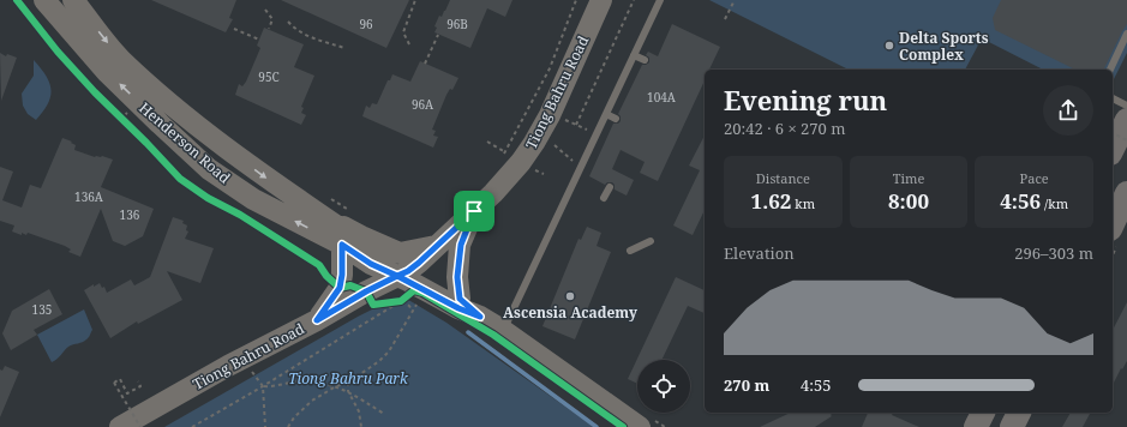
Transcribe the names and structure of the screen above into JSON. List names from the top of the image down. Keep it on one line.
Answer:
{"streets":{"main road":["Tiong Bahru Road","Henderson Road"]},"crossings":[["Tiong Bahru Road","Henderson Road"]],"parks":["Tiong Bahru Park"],"places":["Delta Sports Complex","Ascensia Academy"],"house_numbers":["96","96B","95C","104A","96A","136A","136","135"],"page":{"heading":["Evening run","20:42 · 6 × 270 m"],"stats":[["Distance","1.62 km"],["Time","8:00"],["Pace","4:56 /km"]],"chart":["Elevation","296–303 m"],"list":[{"name":"270 m","note":"4:55"}]}}
